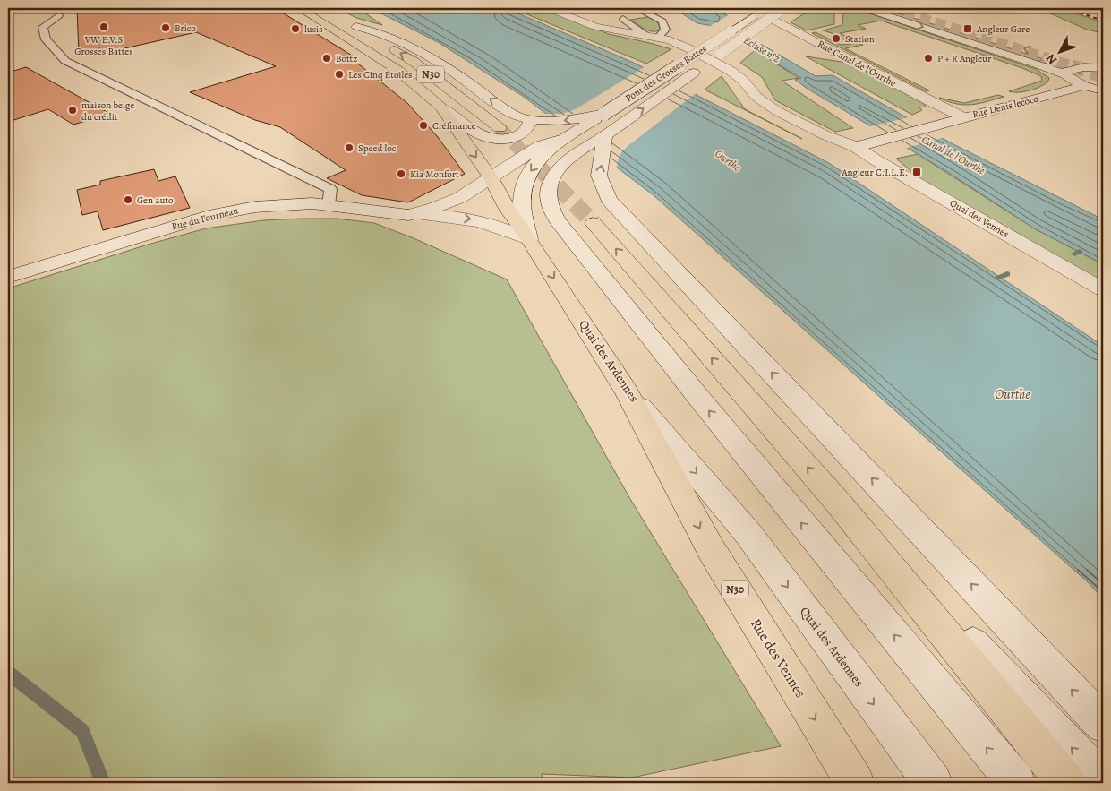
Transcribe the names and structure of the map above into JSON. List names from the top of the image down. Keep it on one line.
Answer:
{"streets":{"main road":["Rue Canal de l'Ourthe","Pont des Grosses Battes","N30","Rue Denis lecocq","Rue du Fourneau","Quai des Vennes","Quai des Ardennes","Rue des Vennes"]},"crossings":[["Rue Canal de l'Ourthe","Pont des Grosses Battes"],["Rue Canal de l'Ourthe","Rue Denis lecocq"],["Pont des Grosses Battes","Rue du Fourneau"],["Rue Denis lecocq","Quai des Vennes"],["Rue du Fourneau","Quai des Ardennes"],["Quai des Ardennes","Rue des Vennes"]],"water":["Ecluse n°2","Canal de l'Ourthe","Ourthe"],"places":{"other":["VW E.V.S Grosses Battes","Brico","lusis","Station","Bottz","P + R Angleur","Les Cinq Étoiles","maison belge du crédit","Créfinance","Speed loc","Kia Monfort","Gen auto"],"transit":["Angleur Gare","Angleur C.I.L.E."]},"north":"bottom left"}
